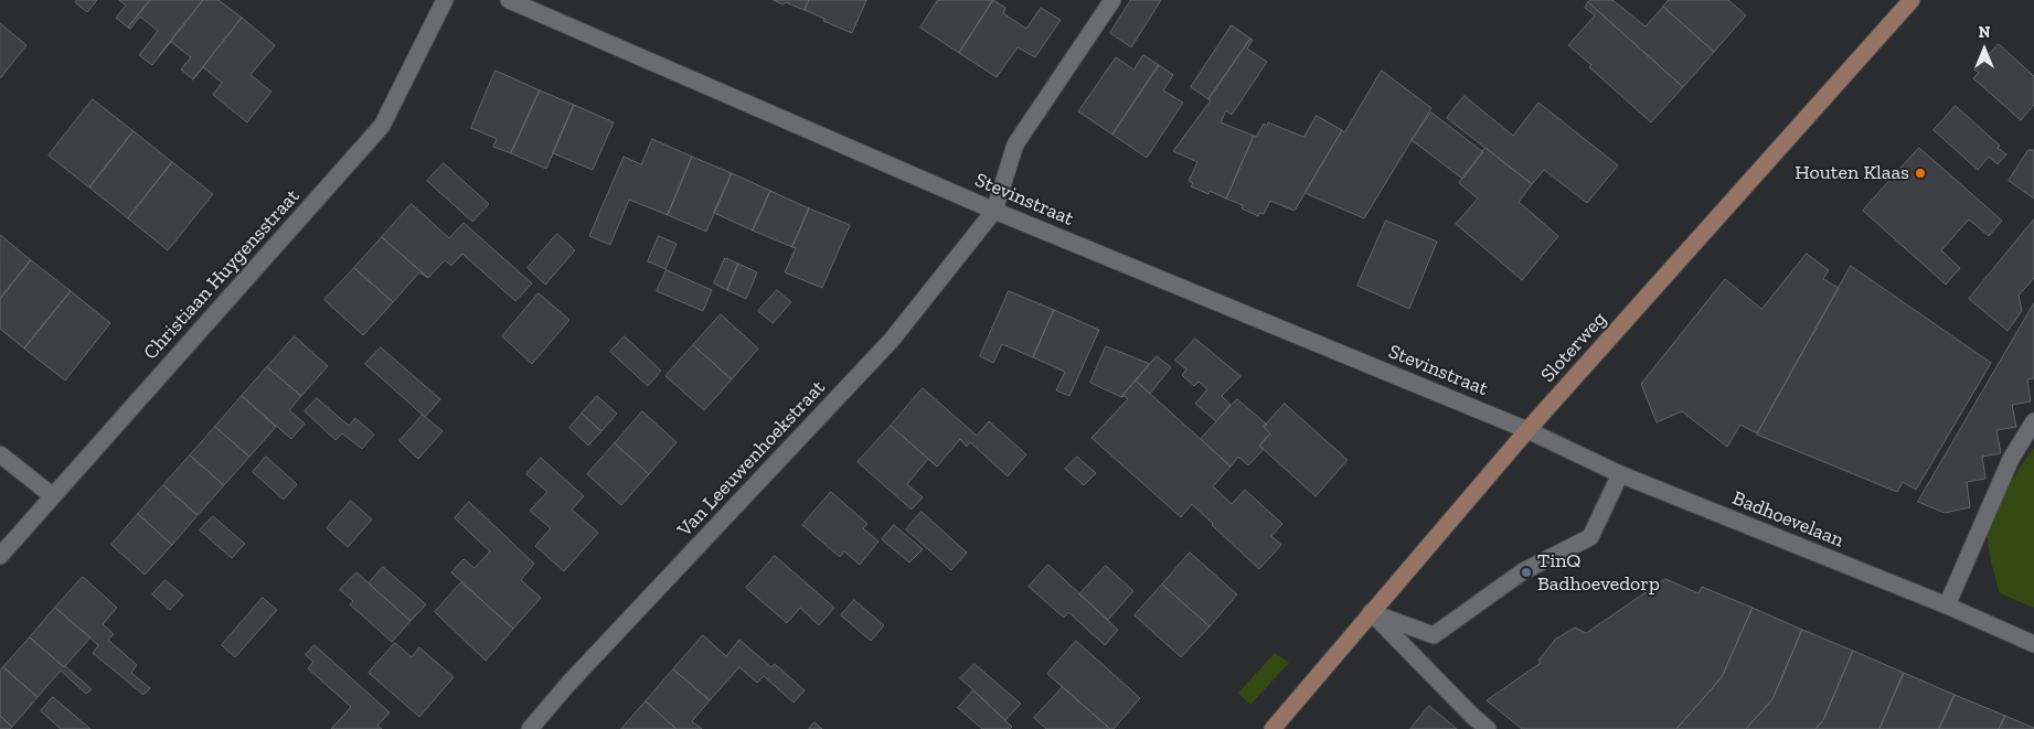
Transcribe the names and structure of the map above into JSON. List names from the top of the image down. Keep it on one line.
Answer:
{"streets":{"street":["Stevinstraat","Christiaan Huygensstraat","Sloterweg","Van Leeuwenhoekstraat","Badhoevelaan"]},"crossings":[["Stevinstraat","Sloterweg"],["Stevinstraat","Van Leeuwenhoekstraat"],["Stevinstraat","Badhoevelaan"],["Sloterweg","Badhoevelaan"]],"places":["Houten Klaas","TinQ Badhoevedorp"],"north":"top"}
